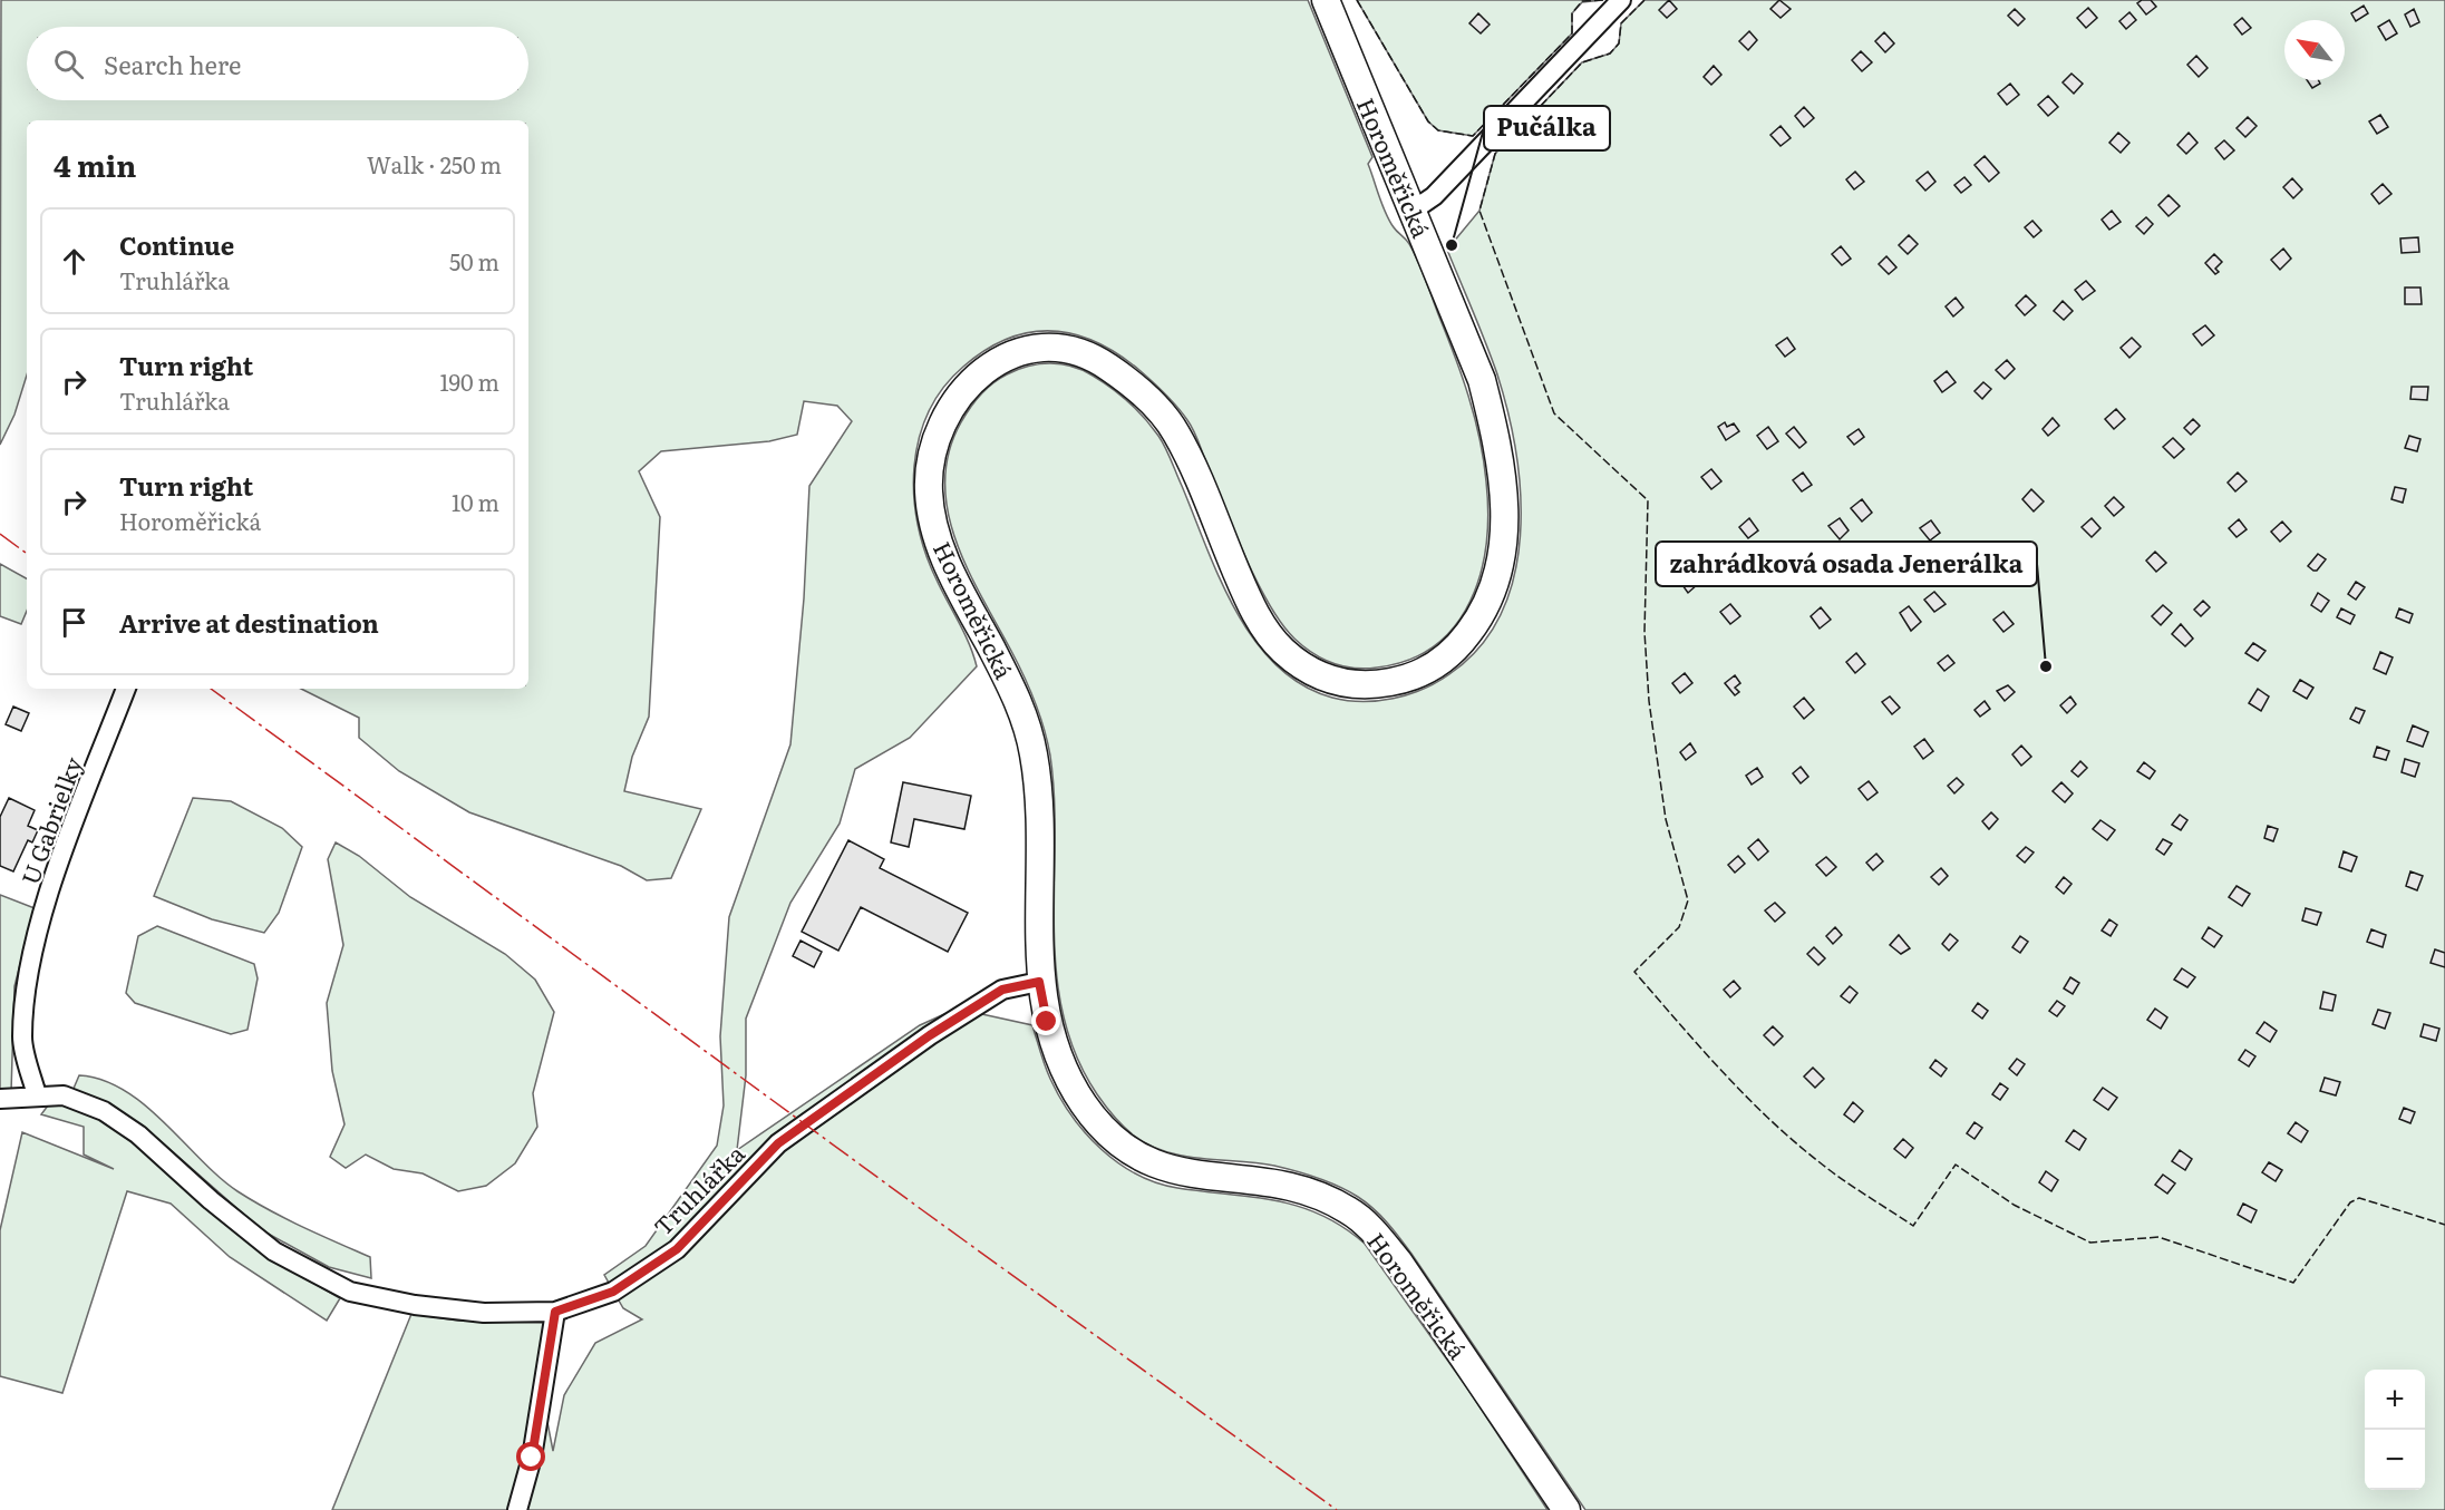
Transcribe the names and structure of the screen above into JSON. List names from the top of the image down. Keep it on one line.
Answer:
{"streets":{"main road":["Horoměřická"],"street":["U Gabrielky","Truhlářka"]},"crossings":[["Horoměřická","Truhlářka"],["U Gabrielky","Truhlářka"]],"places":["Pučálka","zahrádková osada Jenerálka"],"north":"top left","page":{"search":"Search here","heading":["4 min","Walk · 250 m"],"list":[["Continue","Truhlářka","50 m"],["Turn right","Truhlářka","190 m"],["Turn right","Horoměřická","10 m"],"Arrive at destination"],"map_buttons":["+","−"]}}
